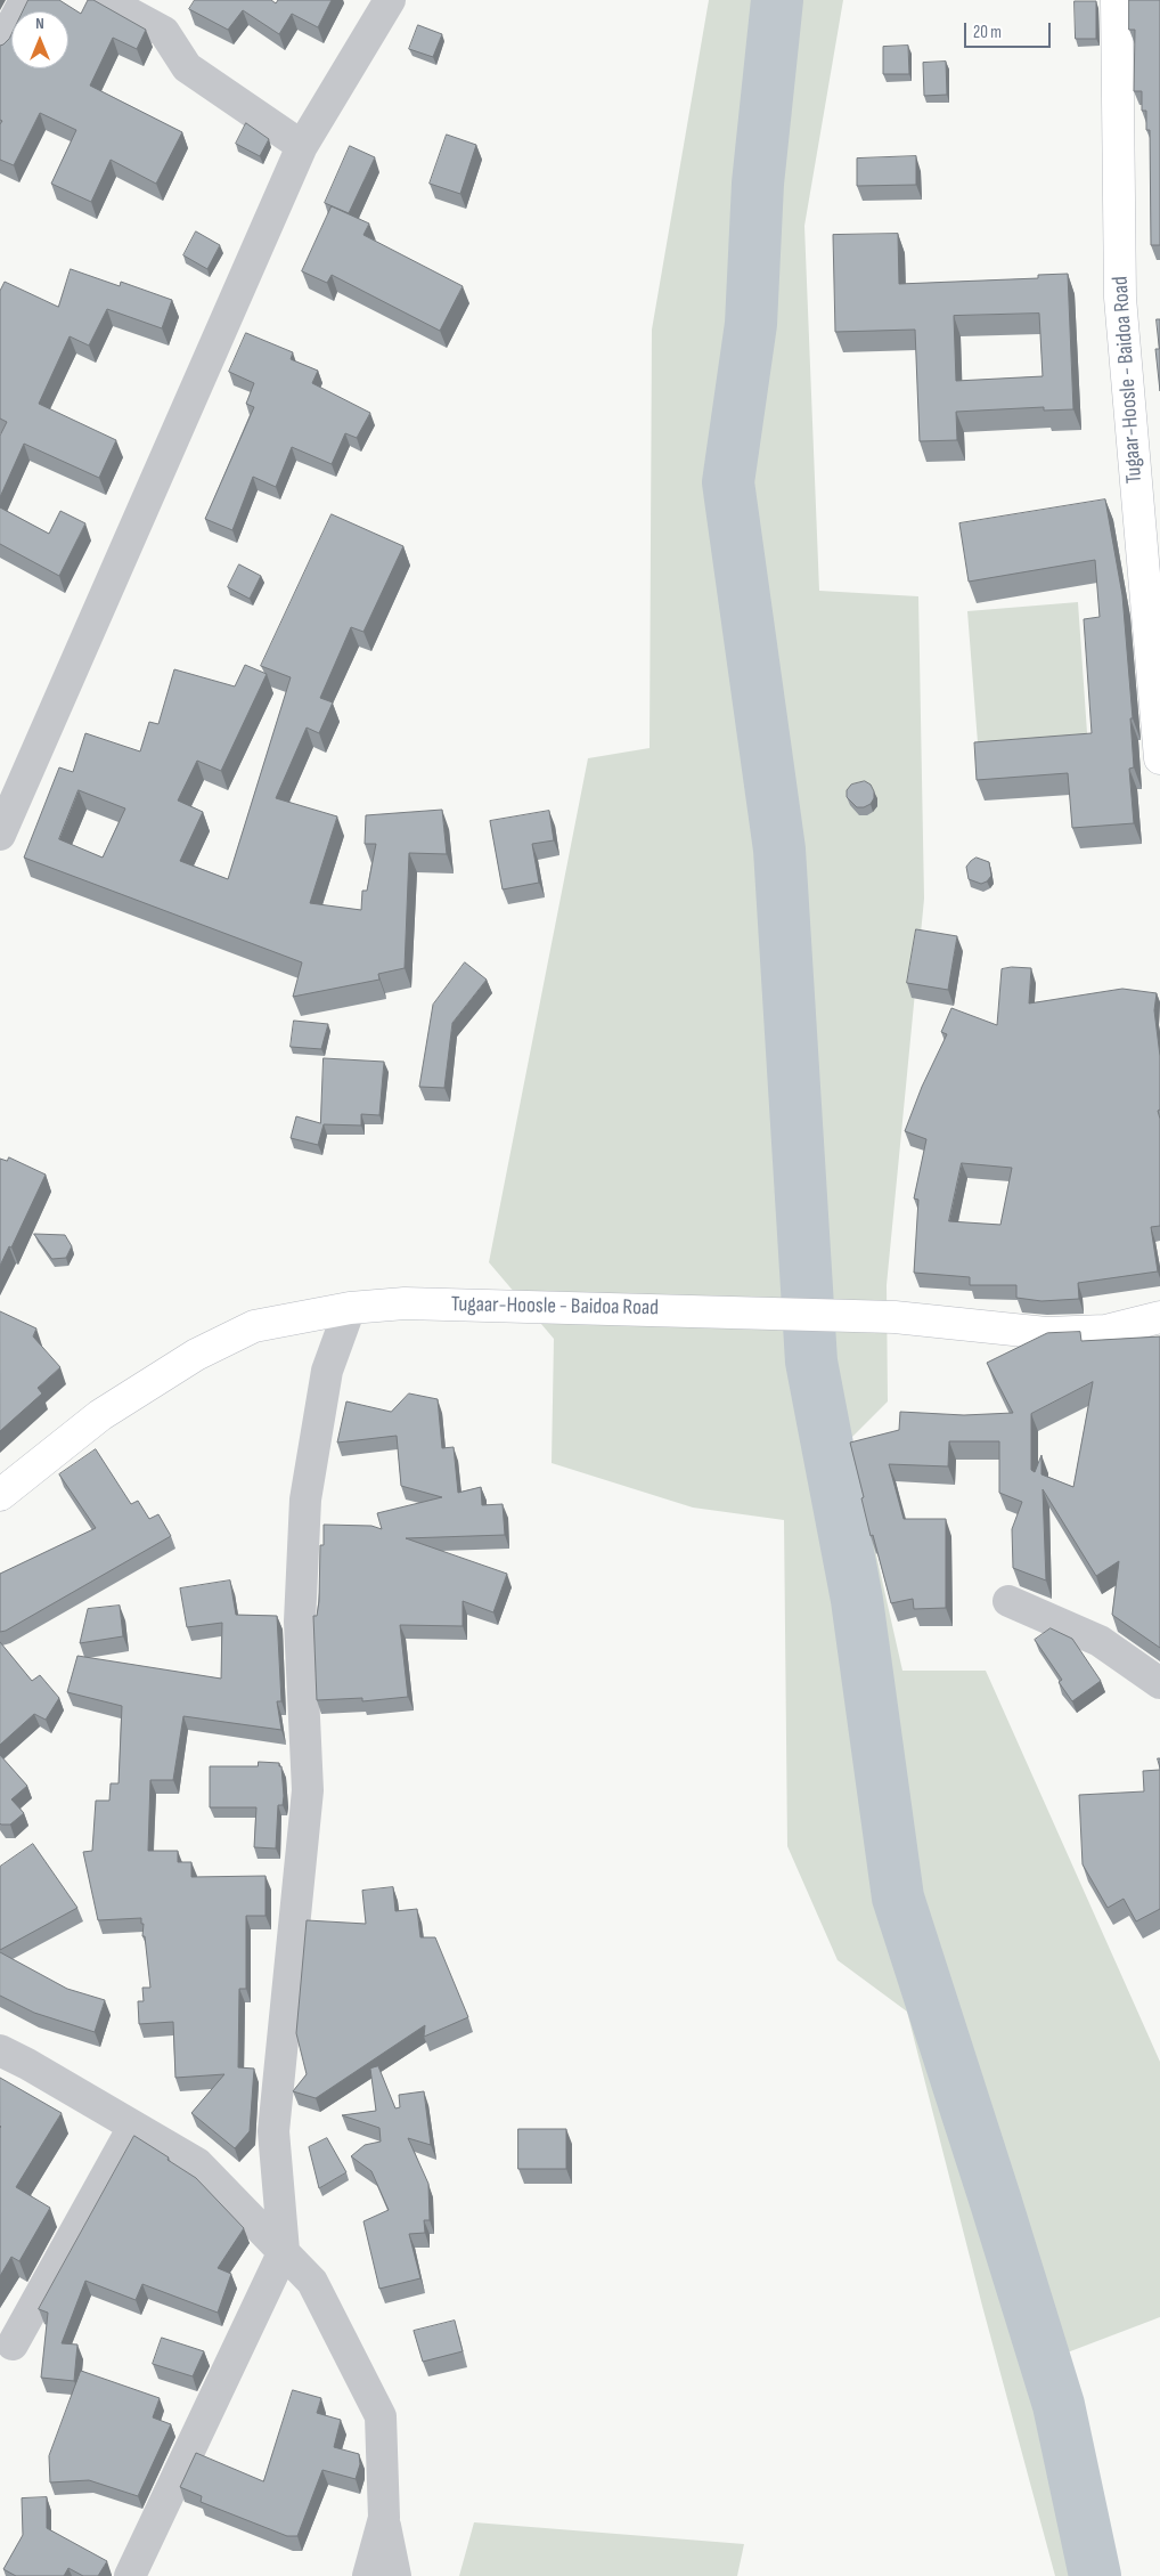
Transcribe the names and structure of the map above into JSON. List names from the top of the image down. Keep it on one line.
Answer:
{"streets":{"main road":["Tugaar-Hoosle - Baidoa Road"]},"scale_bar":"20 m","north":"top"}
